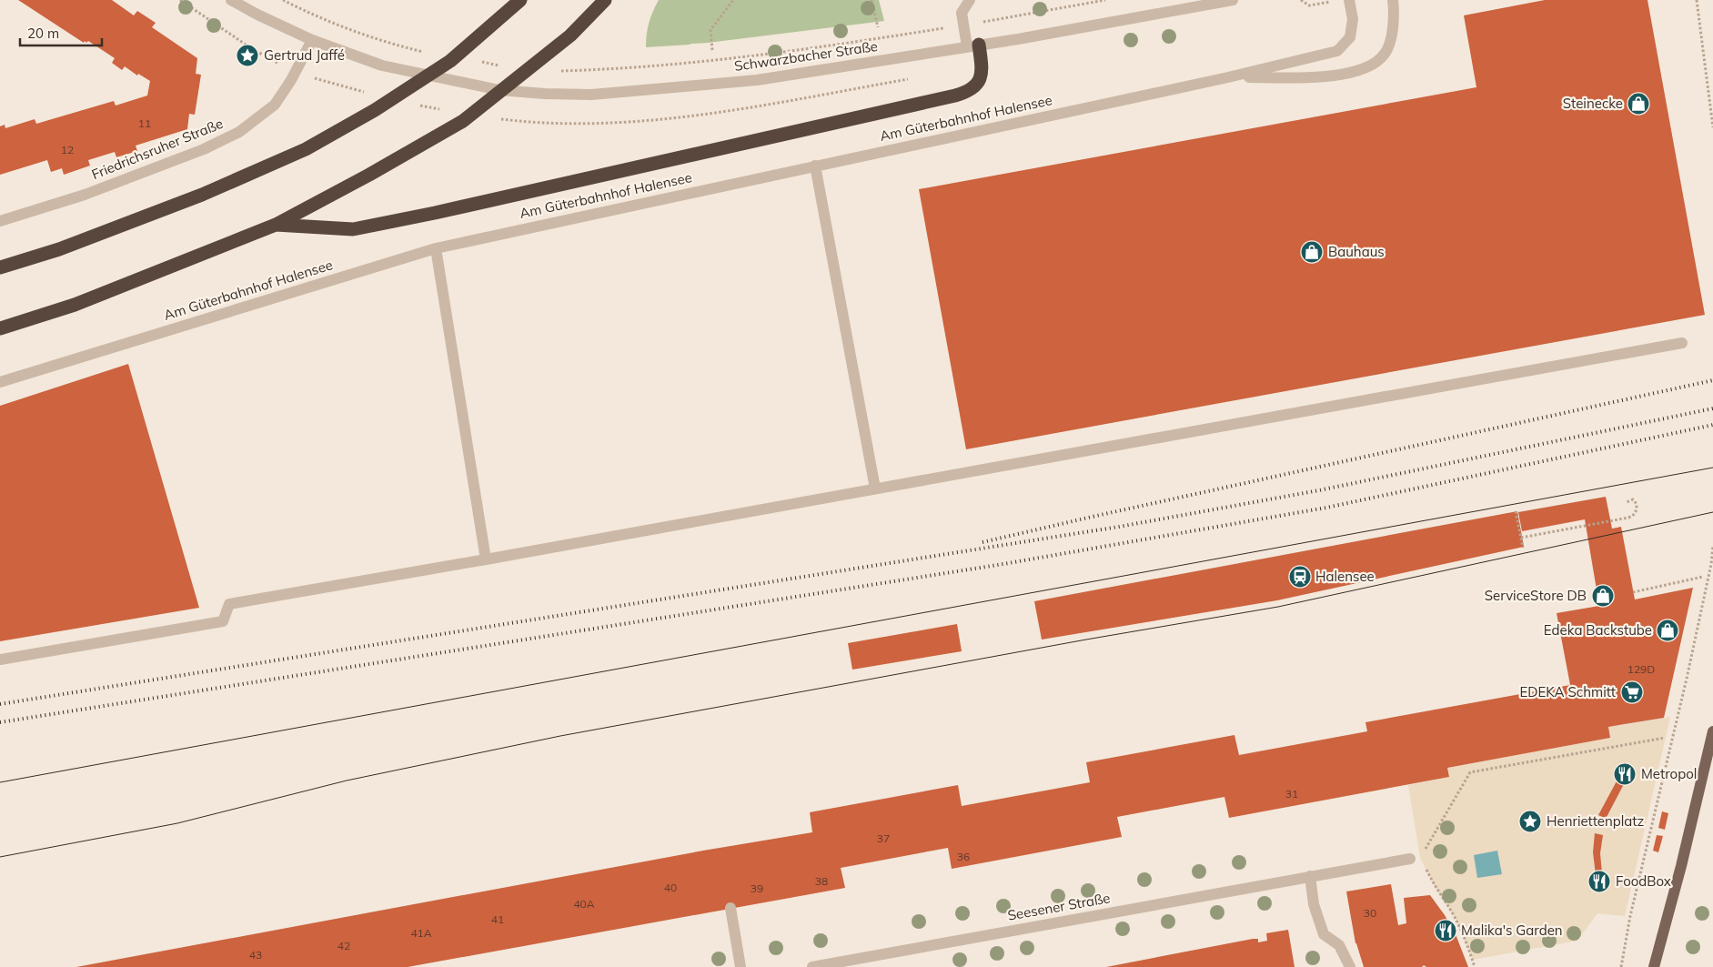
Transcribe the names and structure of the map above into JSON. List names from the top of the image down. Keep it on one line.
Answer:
{"streets":{"street":["Schwarzbacher Straße","Am Güterbahnhof Halensee","Friedrichsruher Straße","Seesener Straße"]},"crossings":[["Schwarzbacher Straße","Friedrichsruher Straße"]],"places":{"place":["Gertrud Jaffé","Henriettenplatz"],"shop":["Steinecke","Bauhaus","ServiceStore DB","Edeka Backstube"],"station":["Halensee"],"supermarket":["EDEKA Schmitt"],"restaurant":["Metropol","FoodBox","Malika's Garden"]},"house_numbers":["11","12","129D","31","37","36","38","40","39","40A","30","41","41A","42","43"],"scale_bar":"20 m"}
